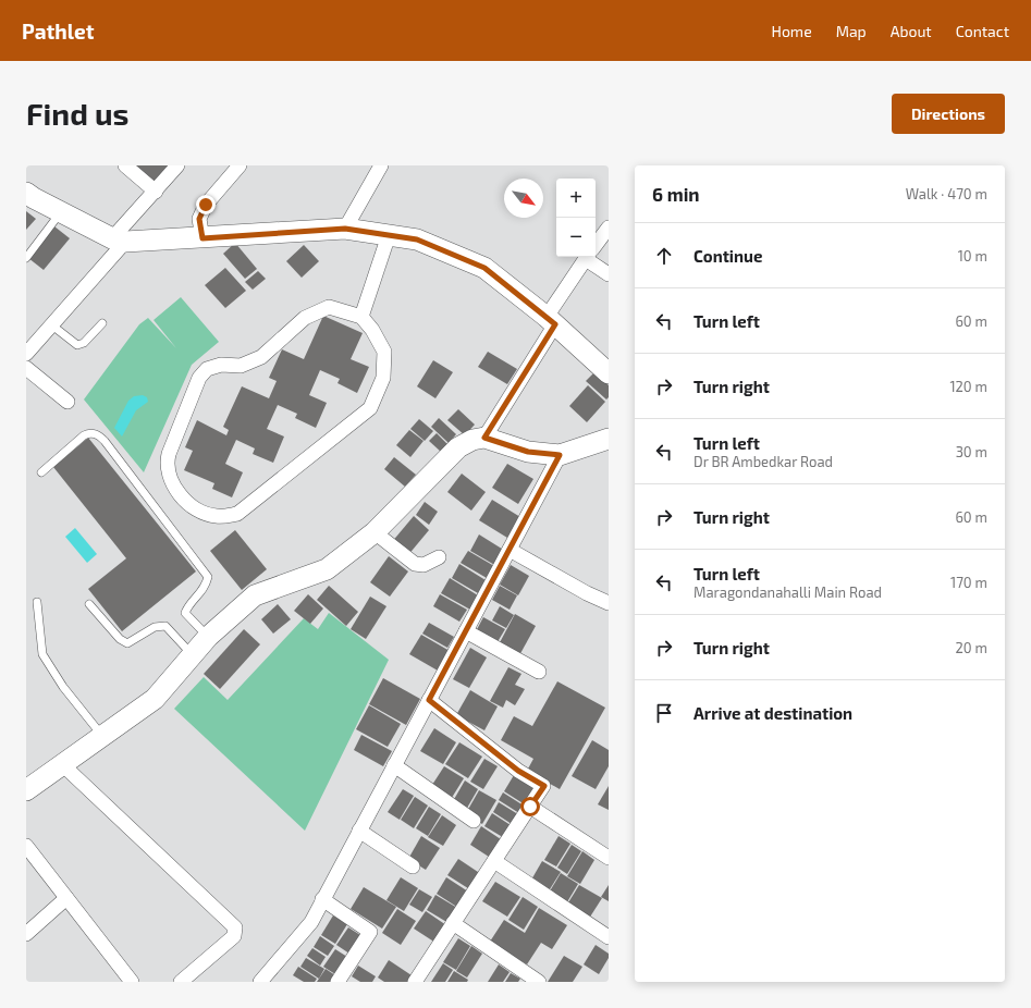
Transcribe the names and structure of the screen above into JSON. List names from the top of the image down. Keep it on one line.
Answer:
{"north":"bottom right","page":{"header":"Pathlet","nav":["Home","Map","About","Contact"],"buttons":"Directions","title":"Find us","heading":["6 min","Walk · 470 m"],"map_buttons":["+","−"],"list":[["Continue","10 m"],["Turn left","60 m"],["Turn right","120 m"],["Turn left","Dr BR Ambedkar Road","30 m"],["Turn right","60 m"],["Turn left","Maragondanahalli Main Road","170 m"],["Turn right","20 m"],"Arrive at destination"]}}
